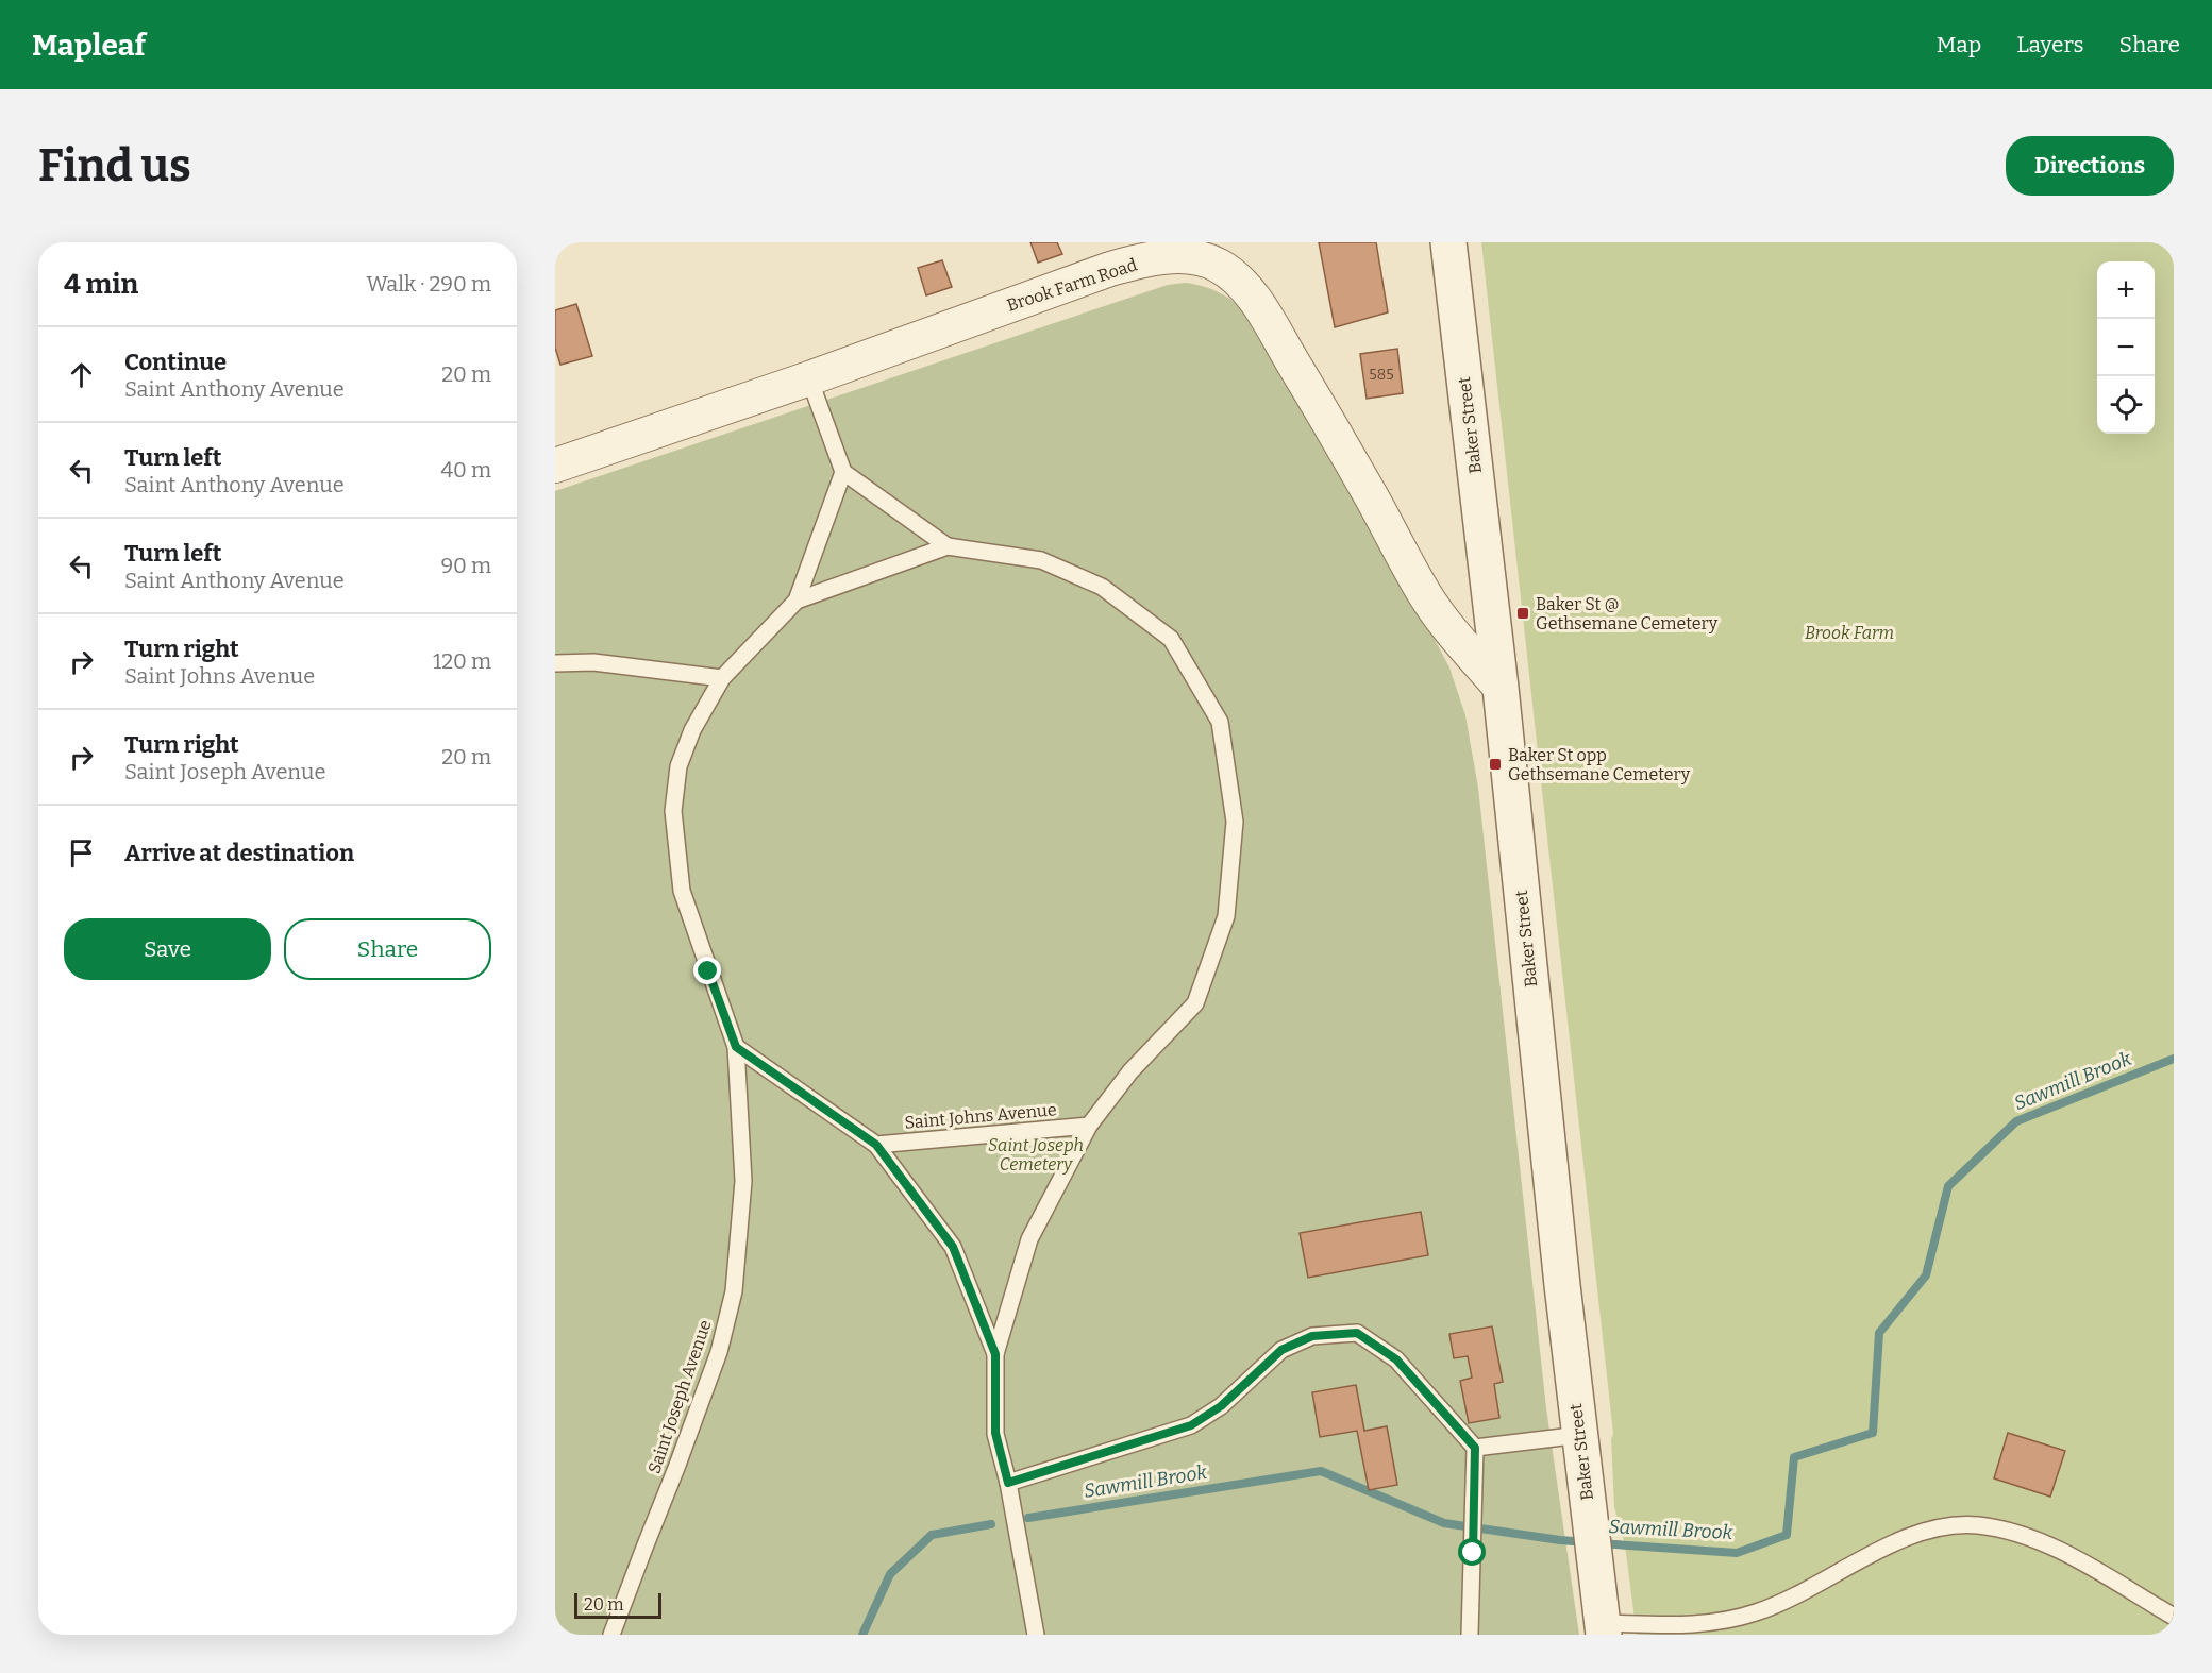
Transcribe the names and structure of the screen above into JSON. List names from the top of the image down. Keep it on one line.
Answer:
{"streets":{"street":["Brook Farm Road","Baker Street"],"lane":["Saint Johns Avenue","Saint Joseph Avenue"]},"crossings":[["Brook Farm Road","Baker Street"]],"water":["Sawmill Brook"],"parks":["Brook Farm","Saint Joseph Cemetery"],"places":{"transit":["Baker St @ Gethsemane Cemetery","Baker St opp Gethsemane Cemetery"]},"house_numbers":["585"],"scale_bar":"20 m","page":{"header":"Mapleaf","nav":["Map","Layers","Share"],"buttons":["Directions",["Save","Share"]],"title":"Find us","heading":["4 min","Walk · 290 m"],"map_buttons":["+","−"],"list":[["Continue","Saint Anthony Avenue","20 m"],["Turn left","Saint Anthony Avenue","40 m"],["Turn left","Saint Anthony Avenue","90 m"],["Turn right","Saint Johns Avenue","120 m"],["Turn right","Saint Joseph Avenue","20 m"],"Arrive at destination"],"scale":"20 m"}}
